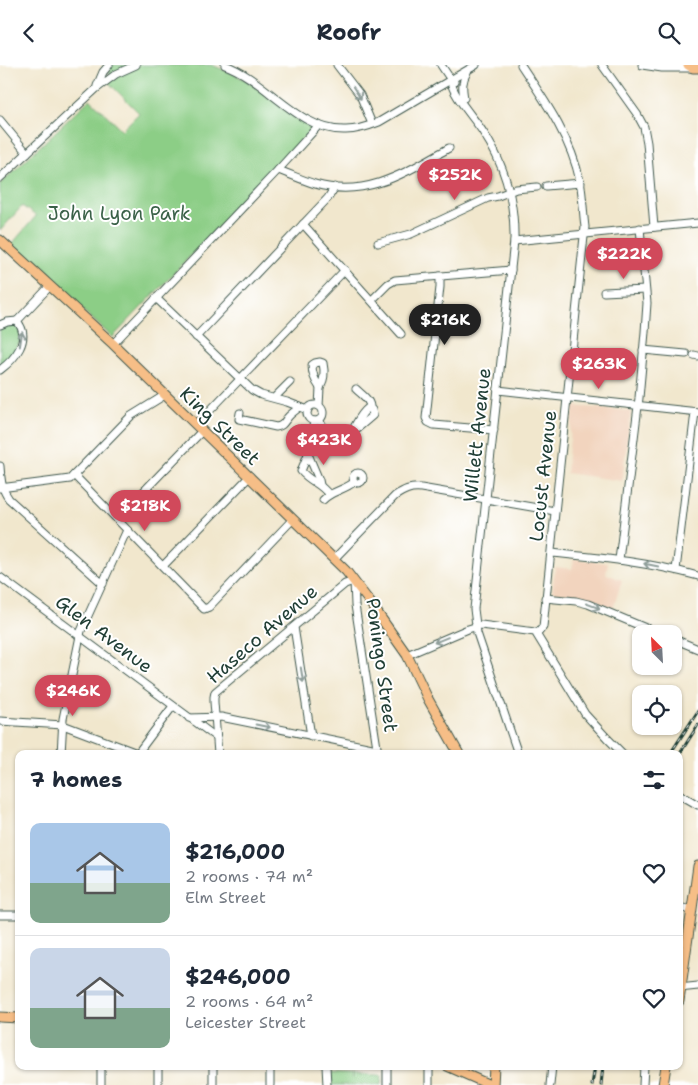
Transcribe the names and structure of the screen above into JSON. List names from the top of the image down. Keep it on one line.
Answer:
{"streets":{"main road":["King Street"],"street":["Willett Avenue","Locust Avenue","Glen Avenue","Haseco Avenue","Poningo Street"]},"crossings":[["King Street","Haseco Avenue"],["King Street","Poningo Street"],["Glen Avenue","Haseco Avenue"],["Haseco Avenue","Poningo Street"]],"parks":["John Lyon Park"],"north":"top left","page":{"header":"Roofr","price":["$252K","$222K","$216K","$263K","$423K","$218K","$246K"],"heading":"7 homes","list":[{"name":"$216,000","note":"2 rooms · 74 m² · Elm Street"},{"name":"$246,000","note":"2 rooms · 64 m² · Leicester Street"}]}}
